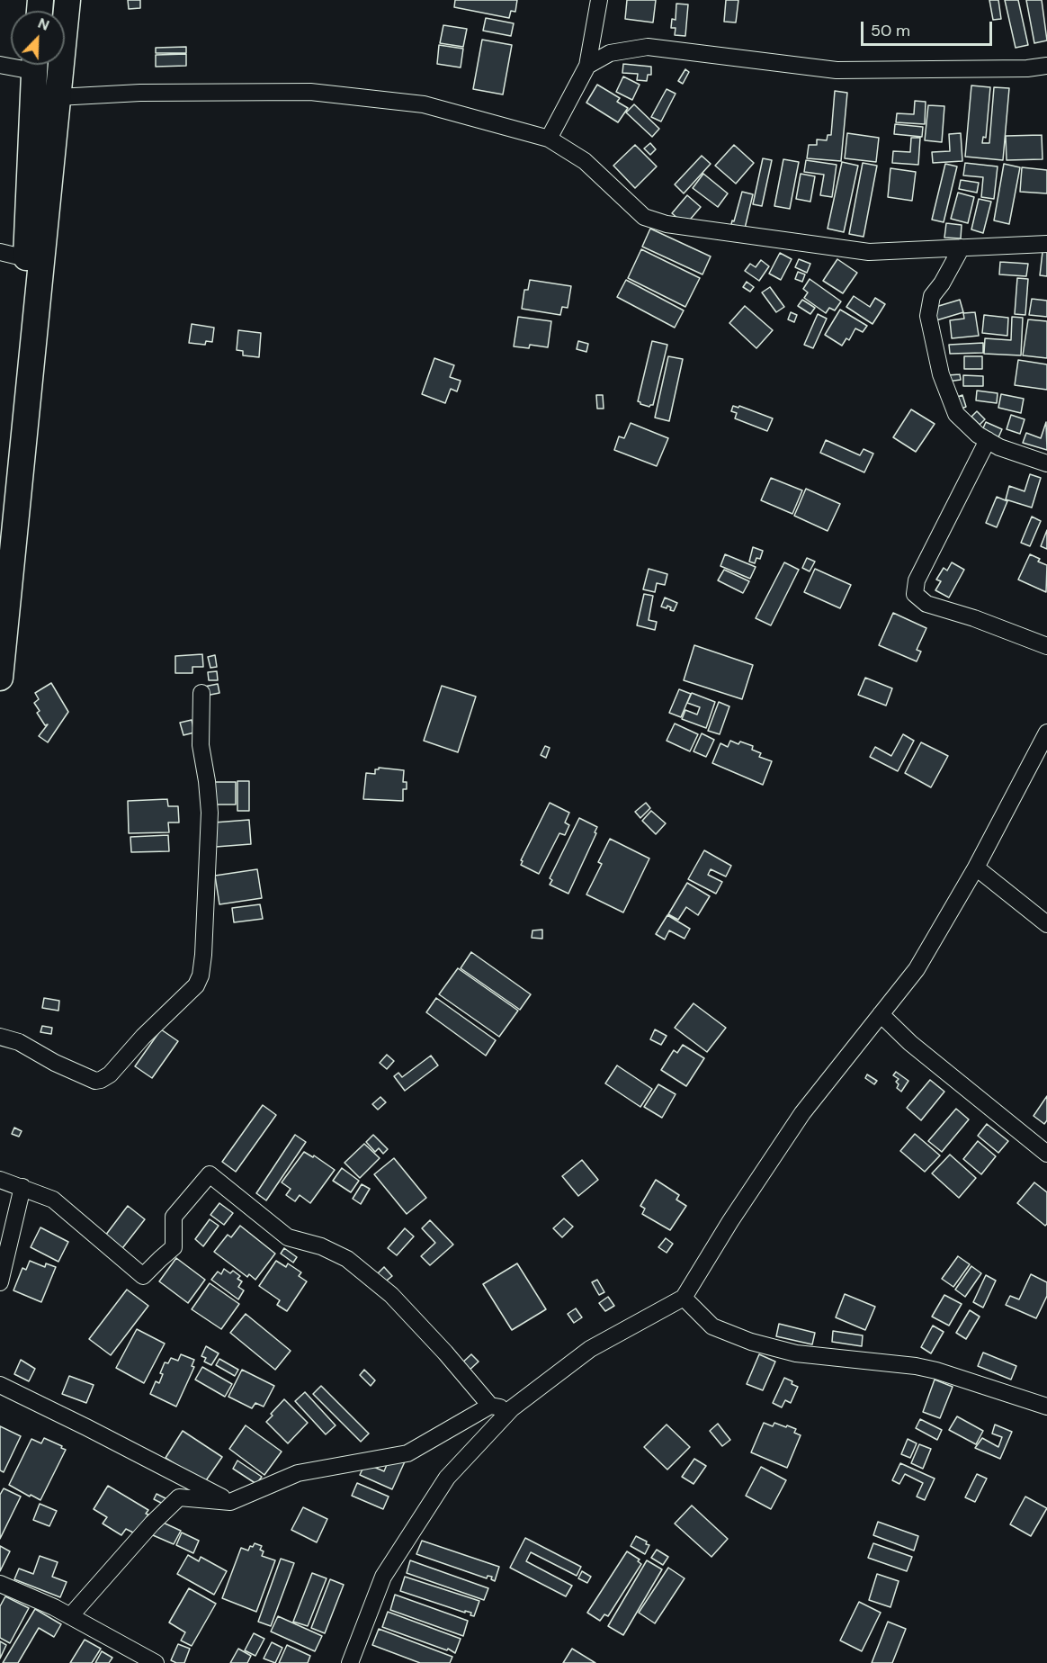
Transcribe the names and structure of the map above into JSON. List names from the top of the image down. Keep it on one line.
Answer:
{"scale_bar":"50 m","north":"top right"}
